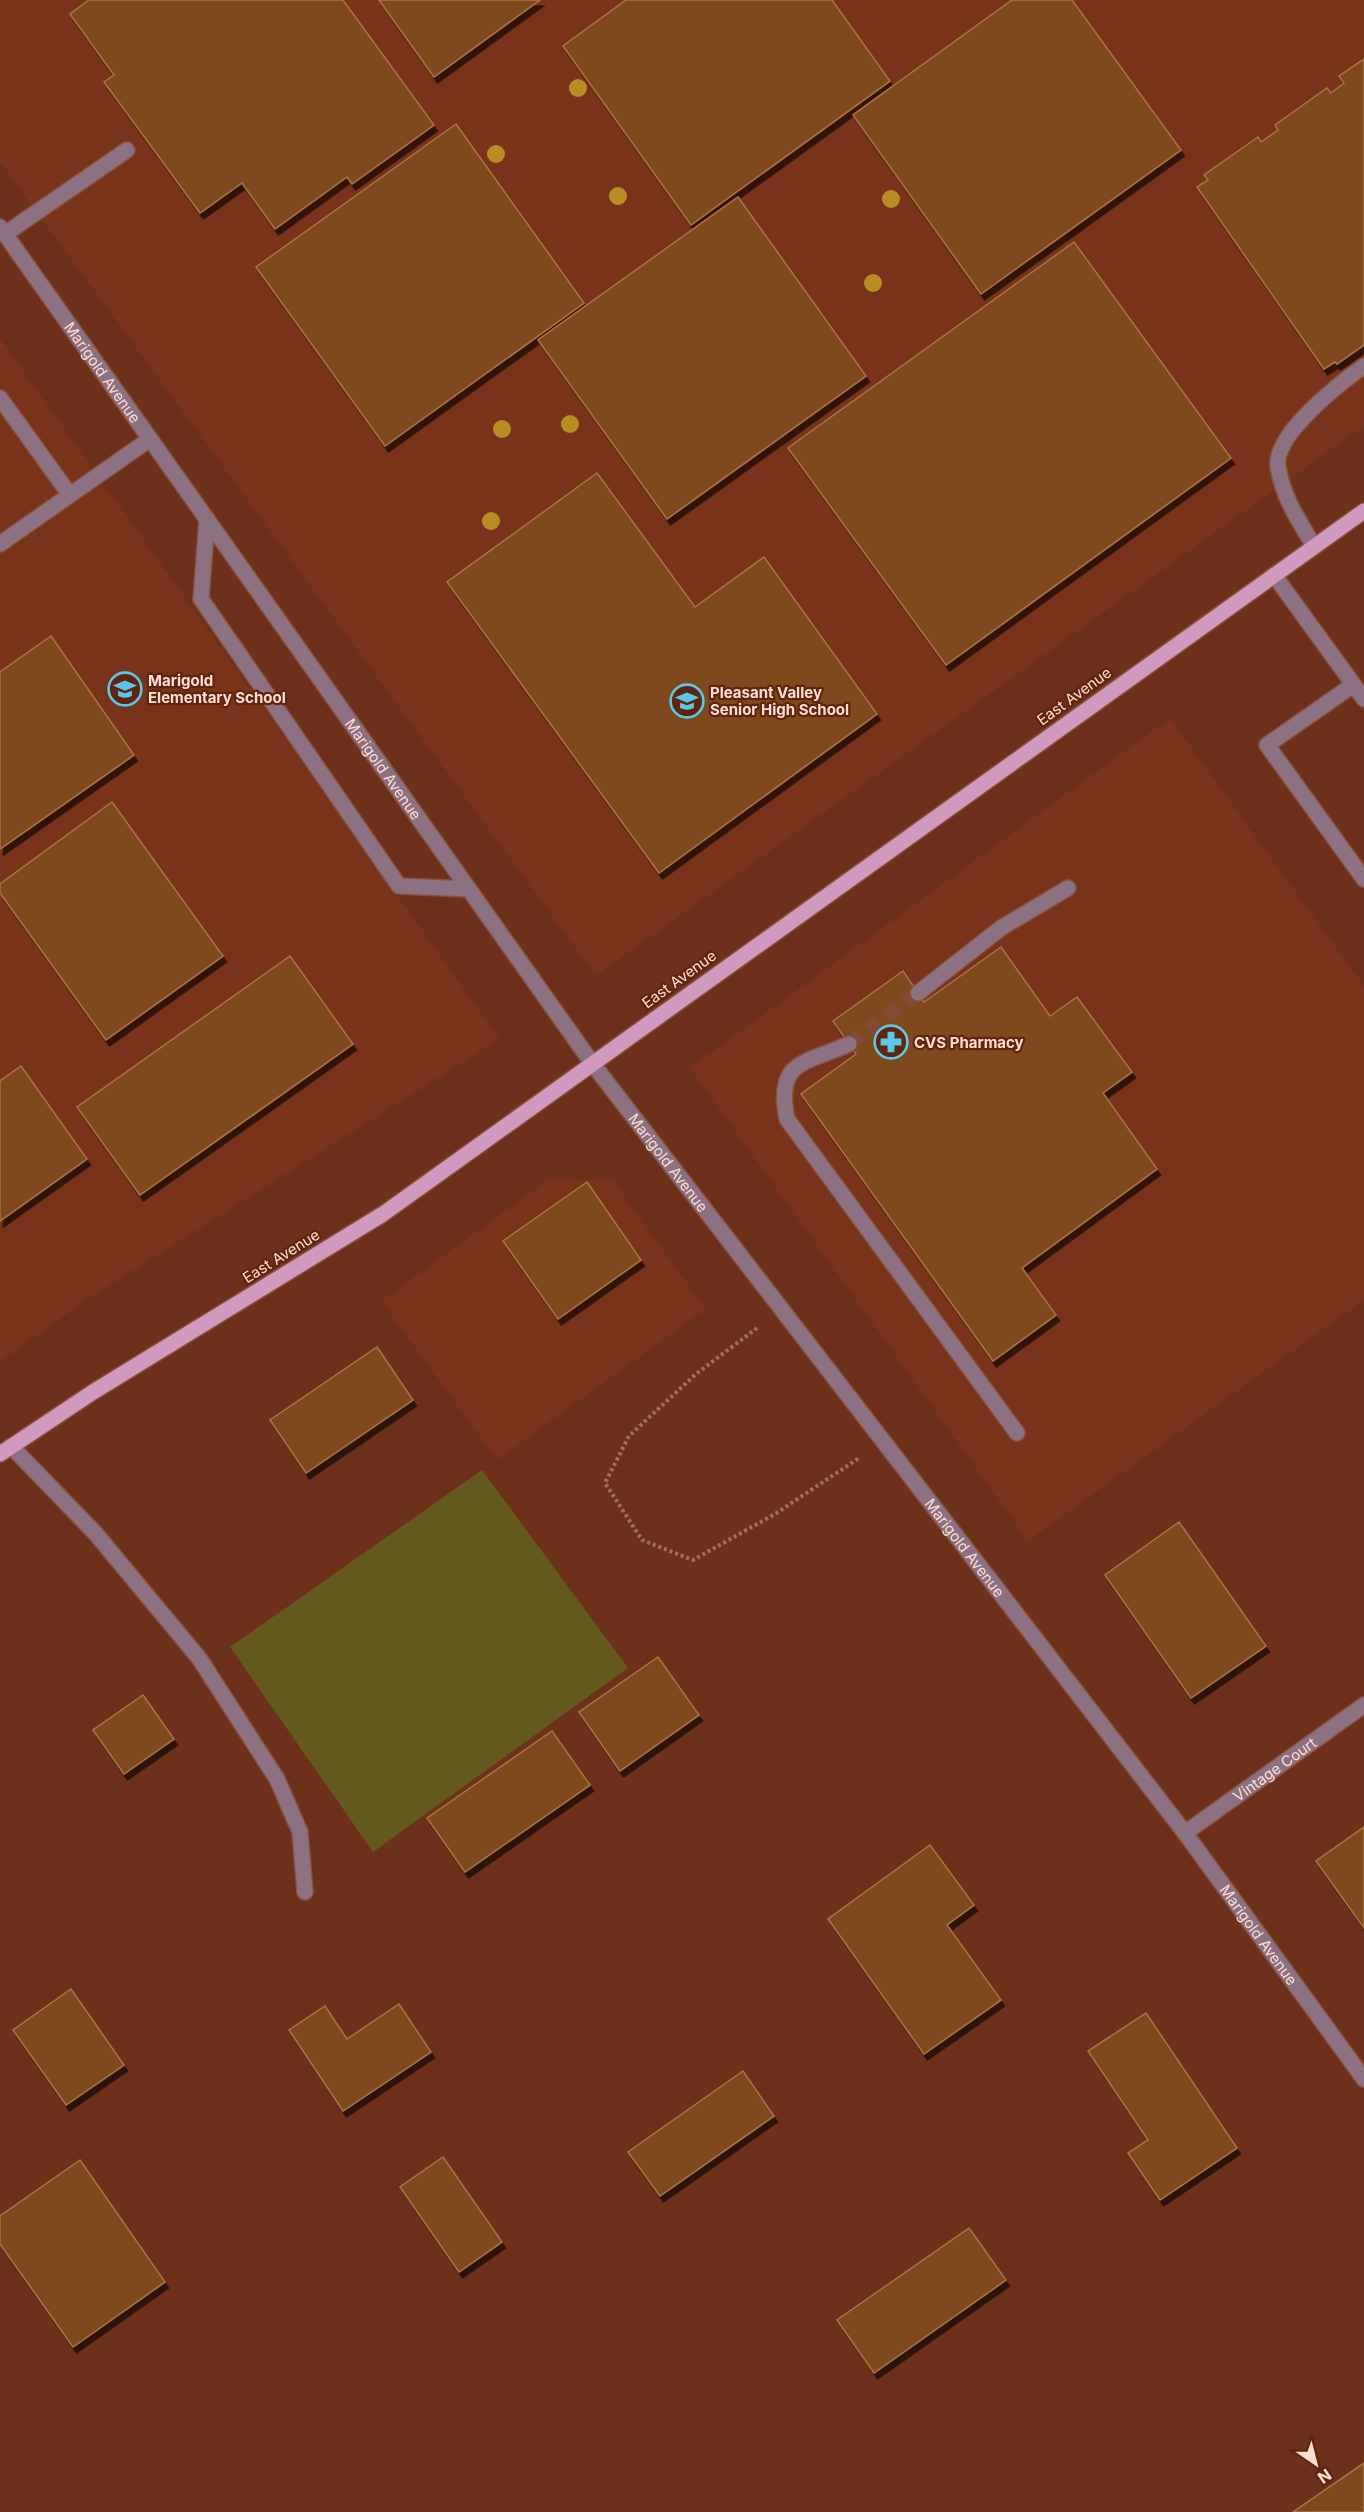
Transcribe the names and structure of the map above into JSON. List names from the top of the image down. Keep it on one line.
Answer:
{"streets":{"main road":["East Avenue"],"street":["Marigold Avenue","Vintage Court"]},"crossings":[["Marigold Avenue","East Avenue"],["Marigold Avenue","Vintage Court"]],"places":{"school or university":["Marigold Elementary School","Pleasant Valley Senior High School"],"pharmacy":["CVS Pharmacy"]},"north":"bottom right"}
